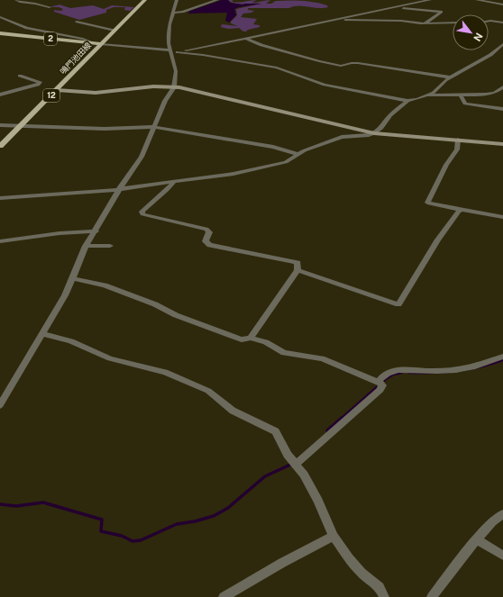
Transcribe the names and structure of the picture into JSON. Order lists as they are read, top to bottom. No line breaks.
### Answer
{"streets":{"main road":["2","鳴門池田線","12"]},"crossings":[["2","鳴門池田線"]],"north":"bottom right"}
